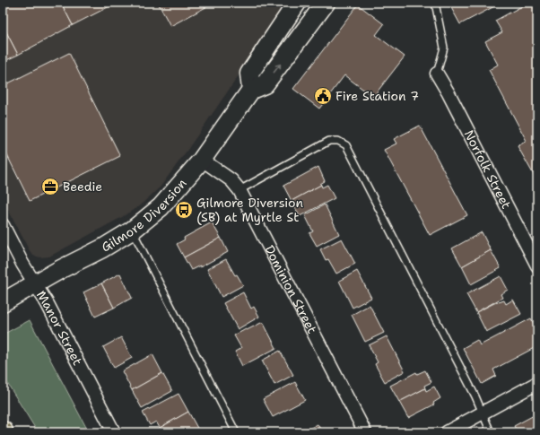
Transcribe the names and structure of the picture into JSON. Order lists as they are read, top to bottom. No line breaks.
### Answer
{"streets":{"main road":["Gilmore Diversion"],"street":["Norfolk Street","Dominion Street","Manor Street"]},"crossings":[["Gilmore Diversion","Dominion Street"],["Gilmore Diversion","Manor Street"]],"places":{"public building":["Fire Station 7"],"office":["Beedie"],"bus stop":["Gilmore Diversion (SB) at Myrtle St"]}}
